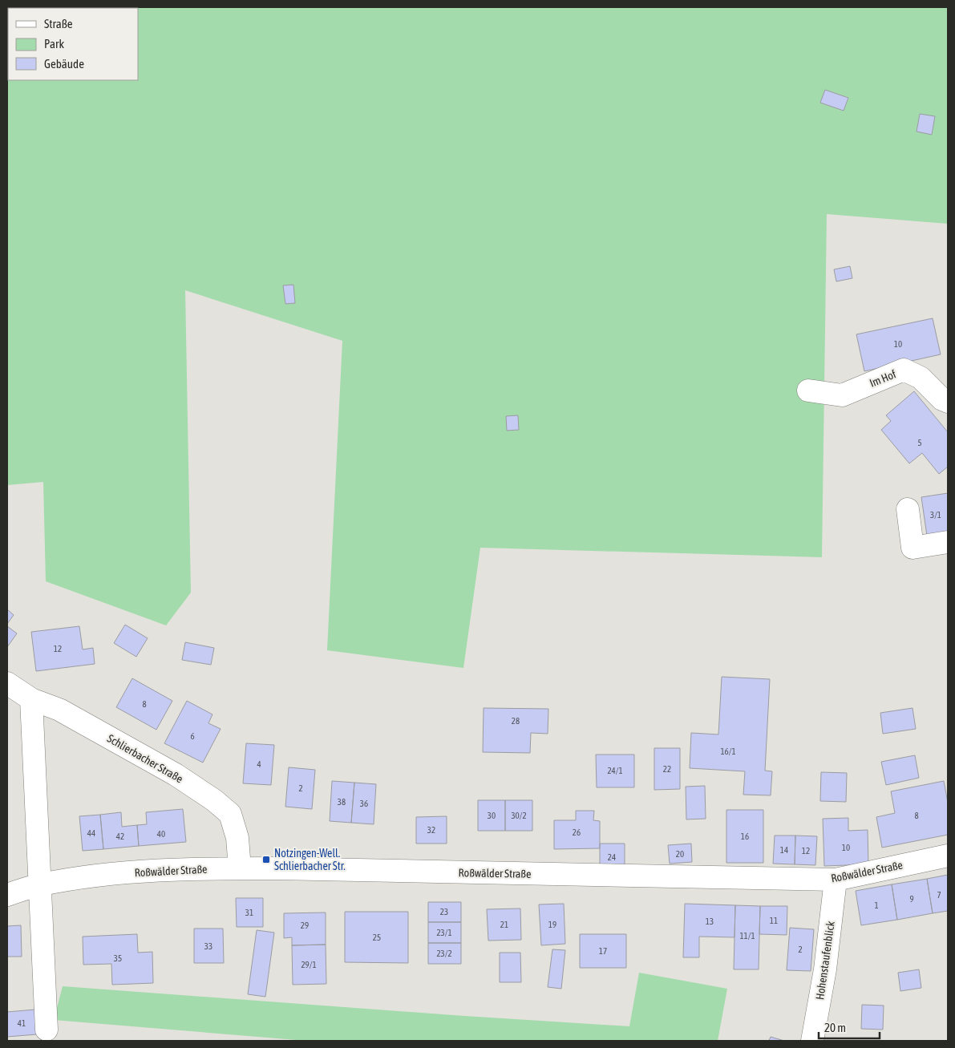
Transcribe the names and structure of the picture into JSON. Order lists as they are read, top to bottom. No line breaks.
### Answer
{"streets":{"street":["Im Hof","Schlierbacher Straße","Roßwälder Straße","Hohenstaufenblick"]},"crossings":[["Schlierbacher Straße","Roßwälder Straße"],["Roßwälder Straße","Hohenstaufenblick"]],"places":{"transit":["Notzingen-Well. Schlierbacher Str."]},"house_numbers":["10","5","3/1","12","8","28","6","16/1","4","22","24/1","2","38","36","30","30/2","8","32","26","44","40","42","16","10","14","12","20","24","7","9","1","23","31","11","13","21","19","29","23/1","11/1","25","33","2","17","23/2","35","29/1","41"],"legend":["Straße","Park","Gebäude"],"scale_bar":"20 m"}
